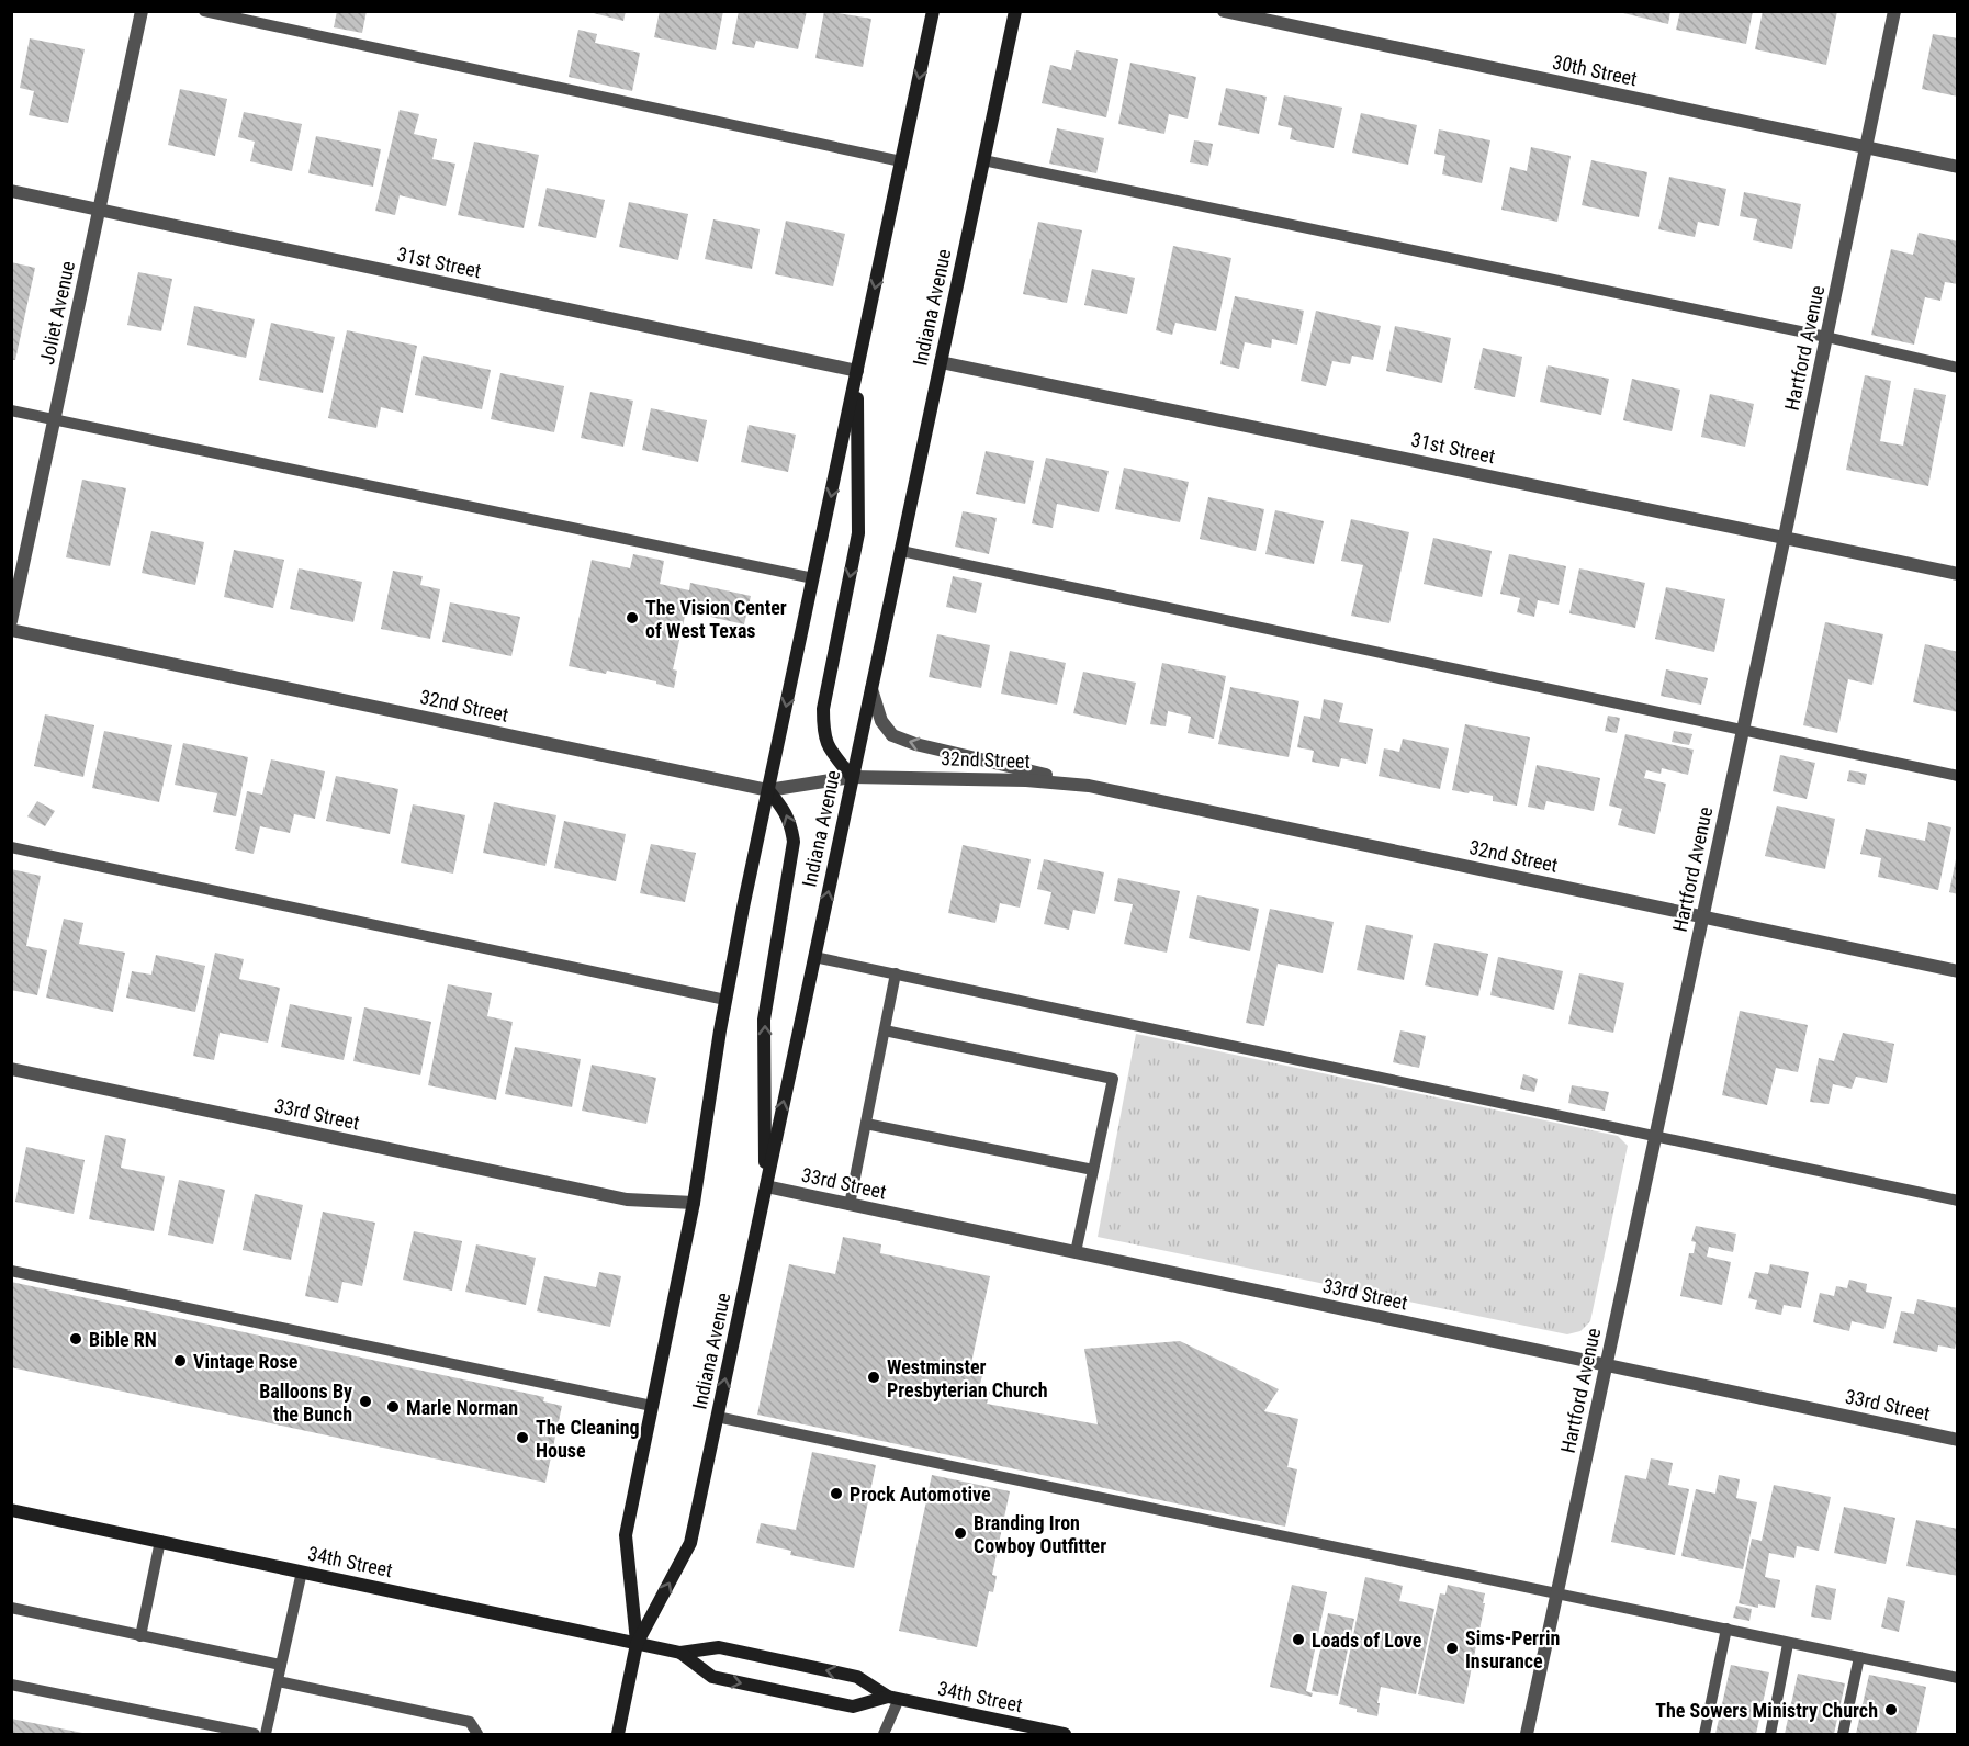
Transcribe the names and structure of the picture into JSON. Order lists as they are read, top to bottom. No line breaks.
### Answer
{"streets":{"main road":["Indiana Avenue","34th Street"],"street":["30th Street","31st Street","Joliet Avenue","Hartford Avenue","32nd Street","33rd Street"]},"crossings":[["30th Street","Hartford Avenue"],["31st Street","Indiana Avenue"],["31st Street","Joliet Avenue"],["31st Street","Hartford Avenue"],["Indiana Avenue","32nd Street"],["Indiana Avenue","33rd Street"],["Indiana Avenue","34th Street"],["Hartford Avenue","32nd Street"],["Hartford Avenue","33rd Street"]],"places":["The Vision Center of West Texas","Bible RN","Vintage Rose","Westminster Presbyterian Church","Balloons By the Bunch","Marle Norman","The Cleaning House","Prock Automotive","Branding Iron Cowboy Outfitter","Loads of Love","Sims-Perrin Insurance","The Sowers Ministry Church"]}
